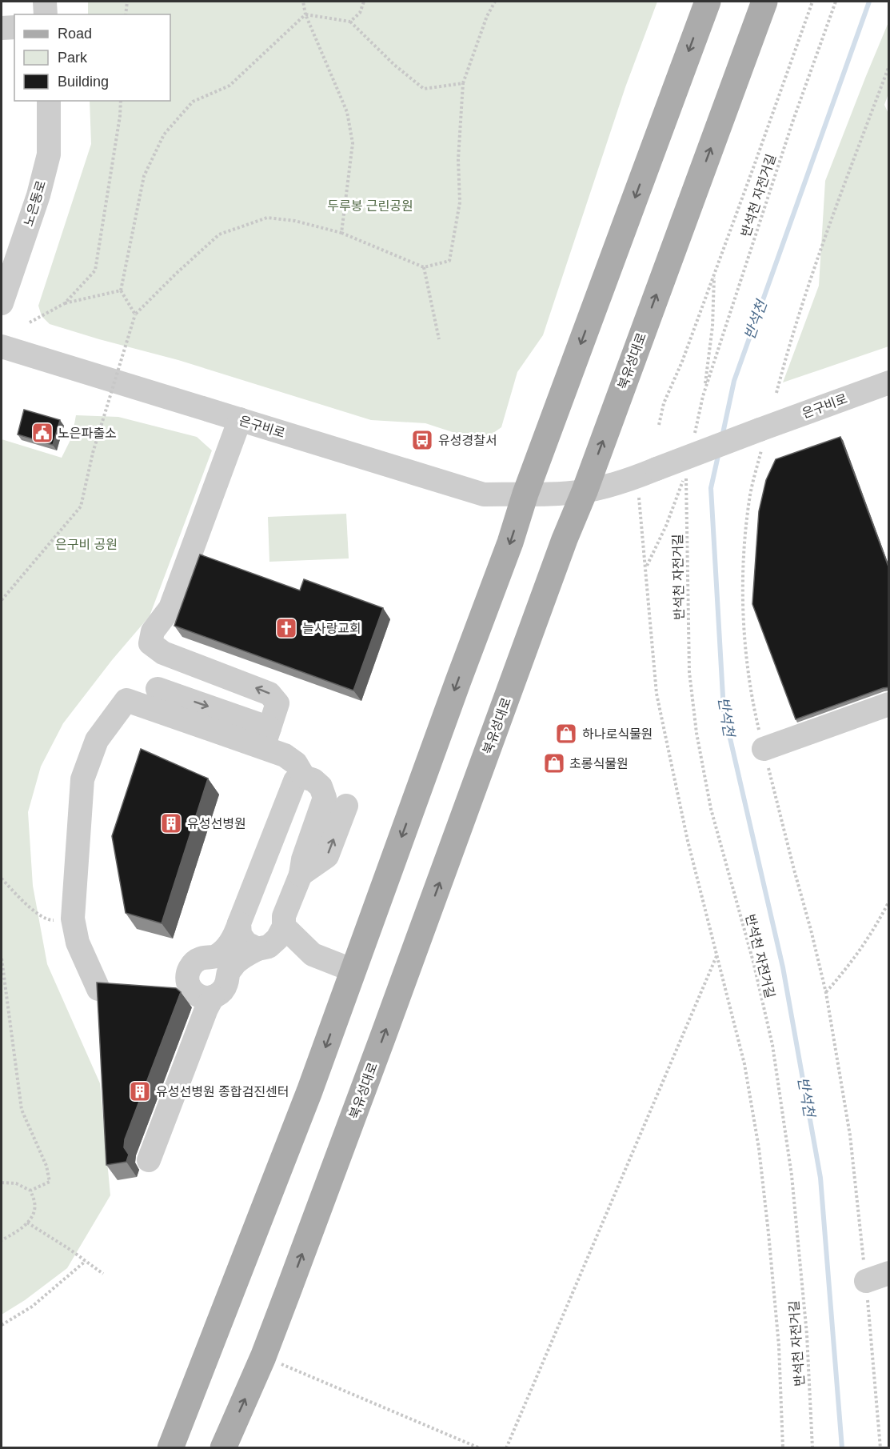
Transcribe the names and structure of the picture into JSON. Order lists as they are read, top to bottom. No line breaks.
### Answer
{"streets":{"main road":["북유성대로"],"street":["노은동로","은구비로"],"path":["반석천 자전거길"]},"crossings":[["북유성대로","은구비로"]],"water":["반석천"],"parks":["두루봉 근린공원","은구비 공원"],"places":{"public building":["노은파출소"],"bus stop":["유성경찰서"],"church":["늘사랑교회"],"shop":["하나로식물원","초롱식물원"],"building":["유성선병원","유성선병원 종합검진센터"]},"legend":["Road","Park","Building"]}
